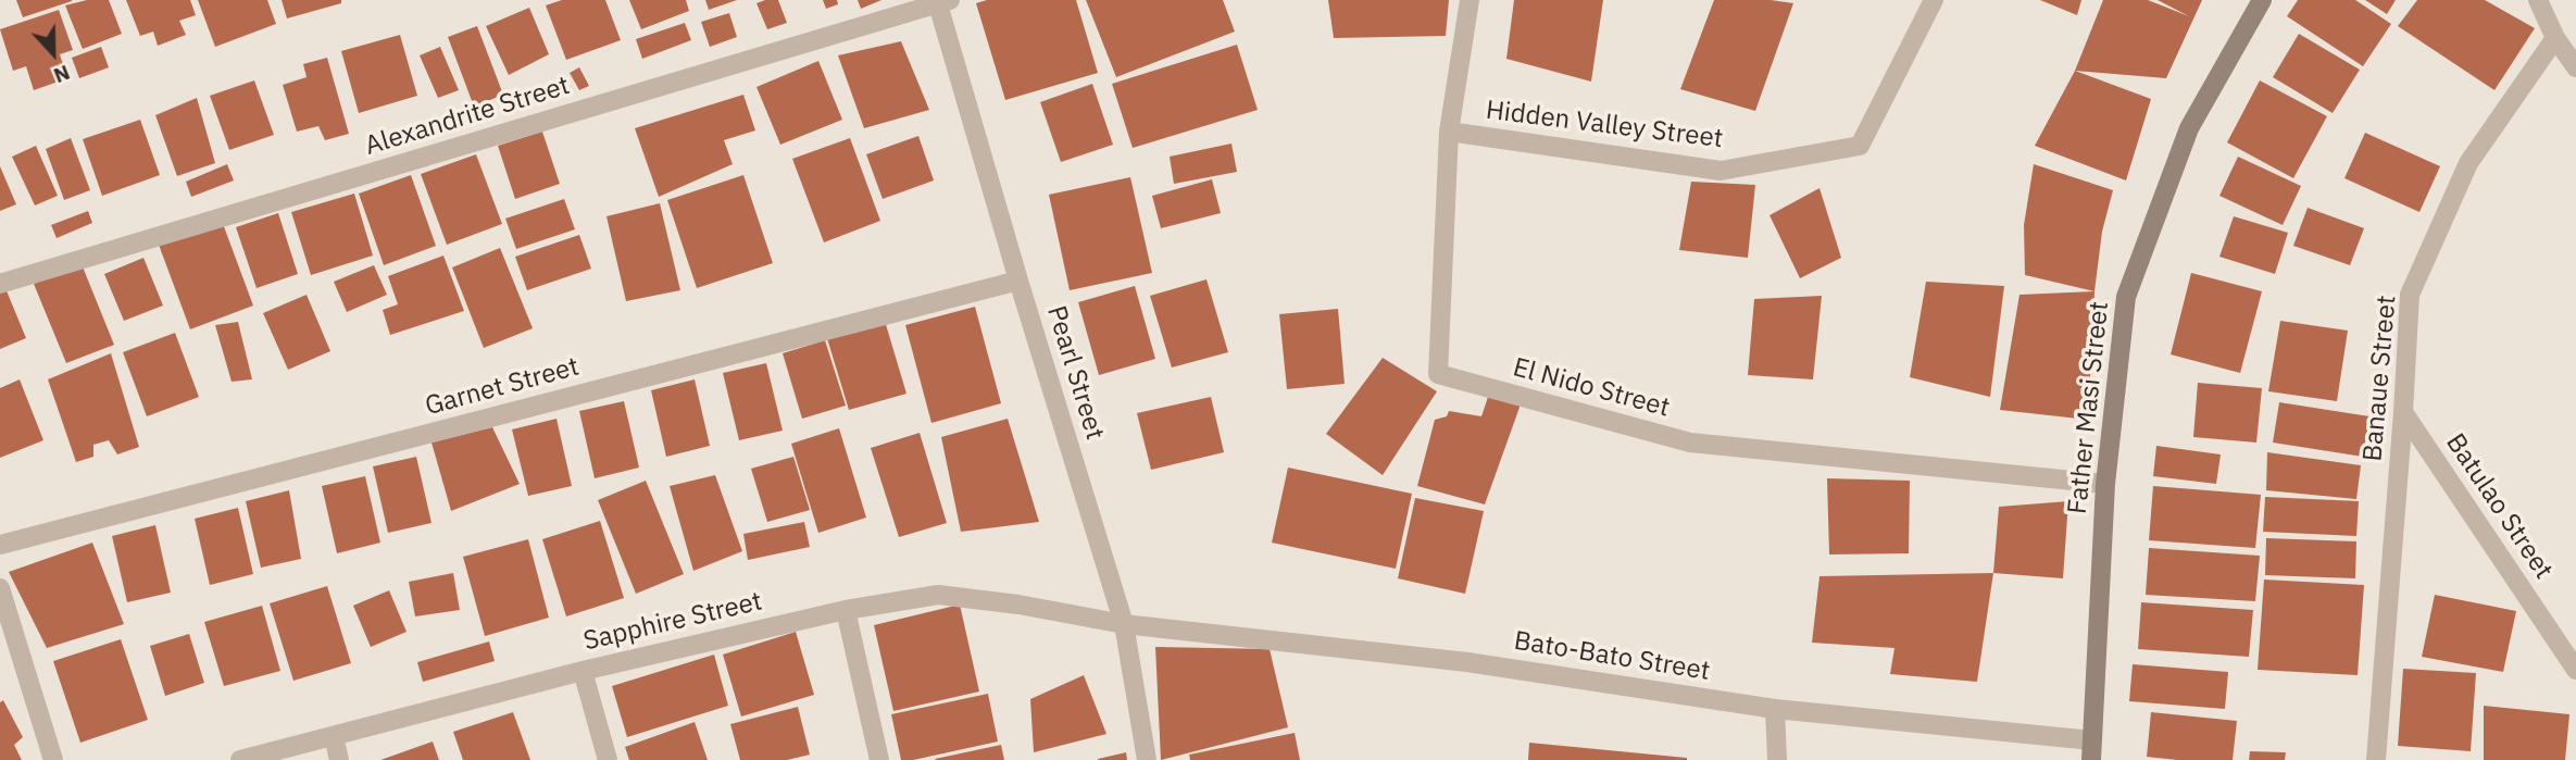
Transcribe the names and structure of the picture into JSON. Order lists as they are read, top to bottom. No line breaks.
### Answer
{"streets":{"street":["Alexandrite Street","Hidden Valley Street","Pearl Street","Banaue Street","Garnet Street","El Nido Street","Father Masi Street","Batulao Street","Sapphire Street","Bato-Bato Street"]},"crossings":[["Alexandrite Street","Pearl Street"],["Hidden Valley Street","El Nido Street"],["Pearl Street","Garnet Street"],["Pearl Street","Sapphire Street"],["Pearl Street","Bato-Bato Street"],["Banaue Street","Batulao Street"],["El Nido Street","Father Masi Street"],["Father Masi Street","Bato-Bato Street"],["Sapphire Street","Bato-Bato Street"]],"north":"bottom"}
